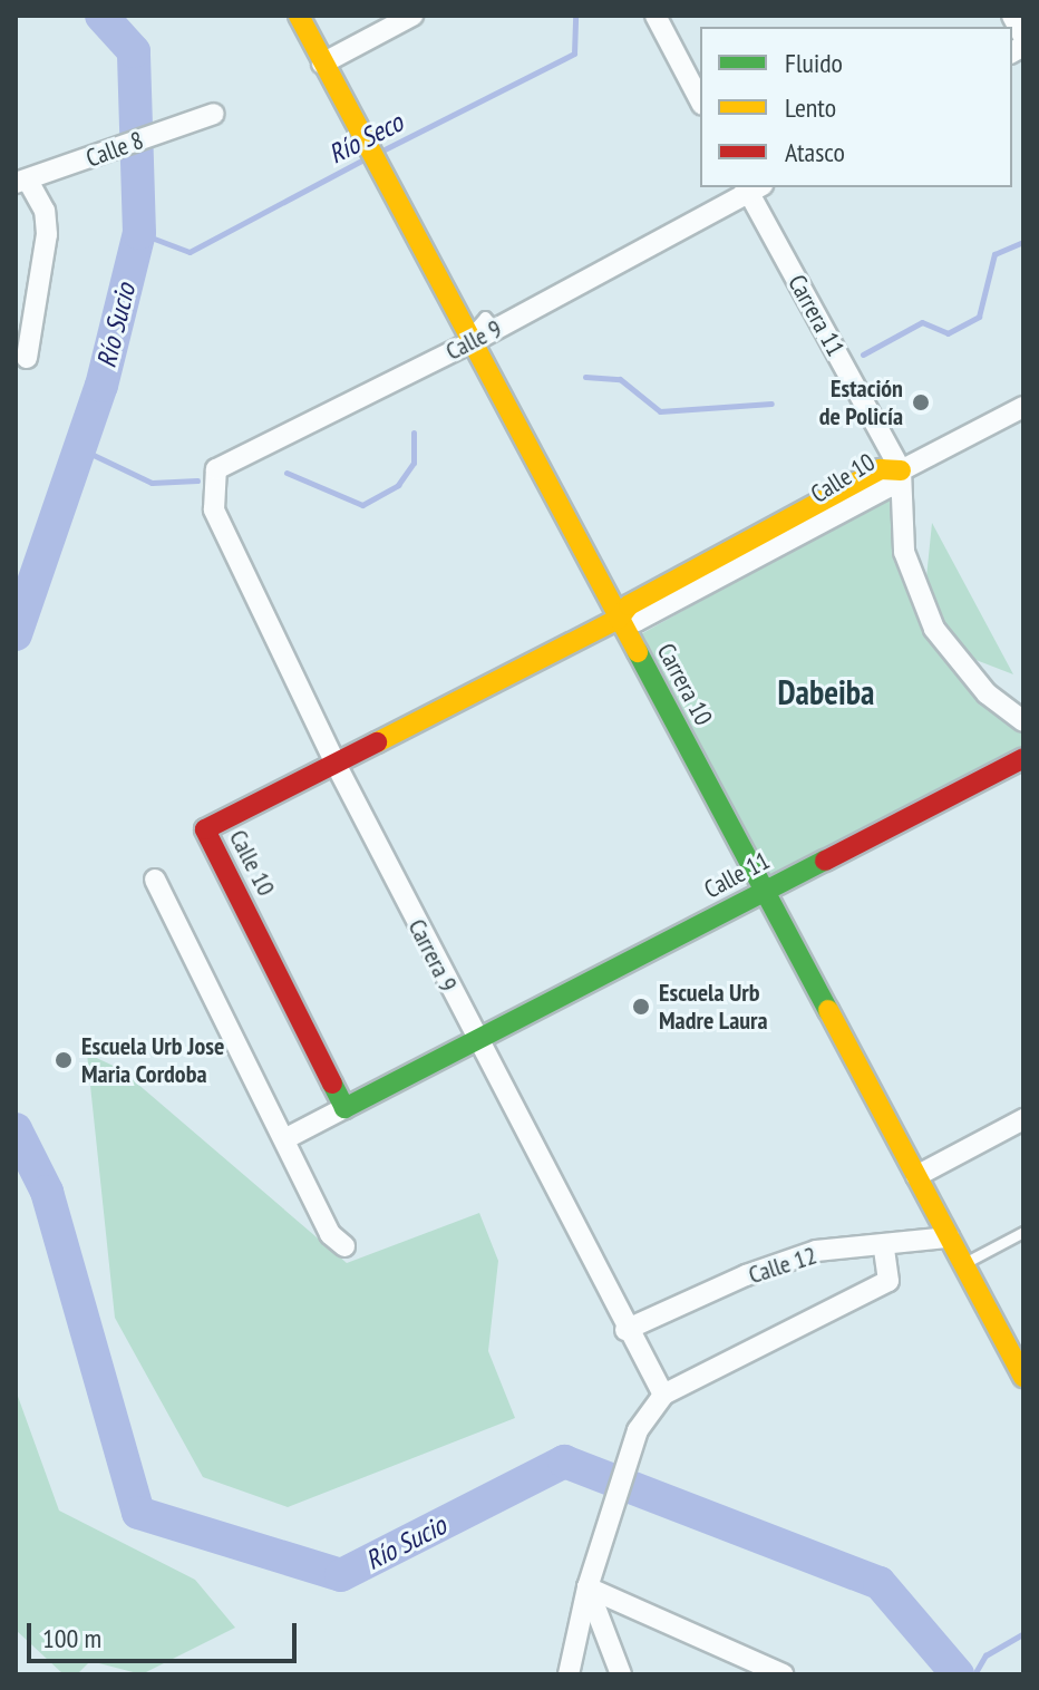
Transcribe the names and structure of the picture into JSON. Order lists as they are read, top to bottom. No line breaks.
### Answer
{"streets":{"street":["Calle 8","Carrera 11","Calle 9","Calle 10","Carrera 10","Calle 11","Carrera 9","Calle 12"]},"crossings":[["Carrera 11","Calle 9"],["Carrera 11","Calle 10"],["Calle 9","Carrera 10"],["Calle 9","Carrera 9"],["Calle 10","Carrera 10"],["Calle 10","Carrera 9"],["Carrera 10","Calle 11"],["Carrera 10","Calle 12"],["Calle 11","Carrera 9"],["Carrera 9","Calle 12"]],"districts":["Dabeiba"],"water":["Río Seco","Río Sucio"],"places":["Estación de Policía","Escuela Urb Madre Laura","Escuela Urb Jose Maria Cordoba"],"legend":["Fluido","Lento","Atasco"],"scale_bar":"100 m"}
